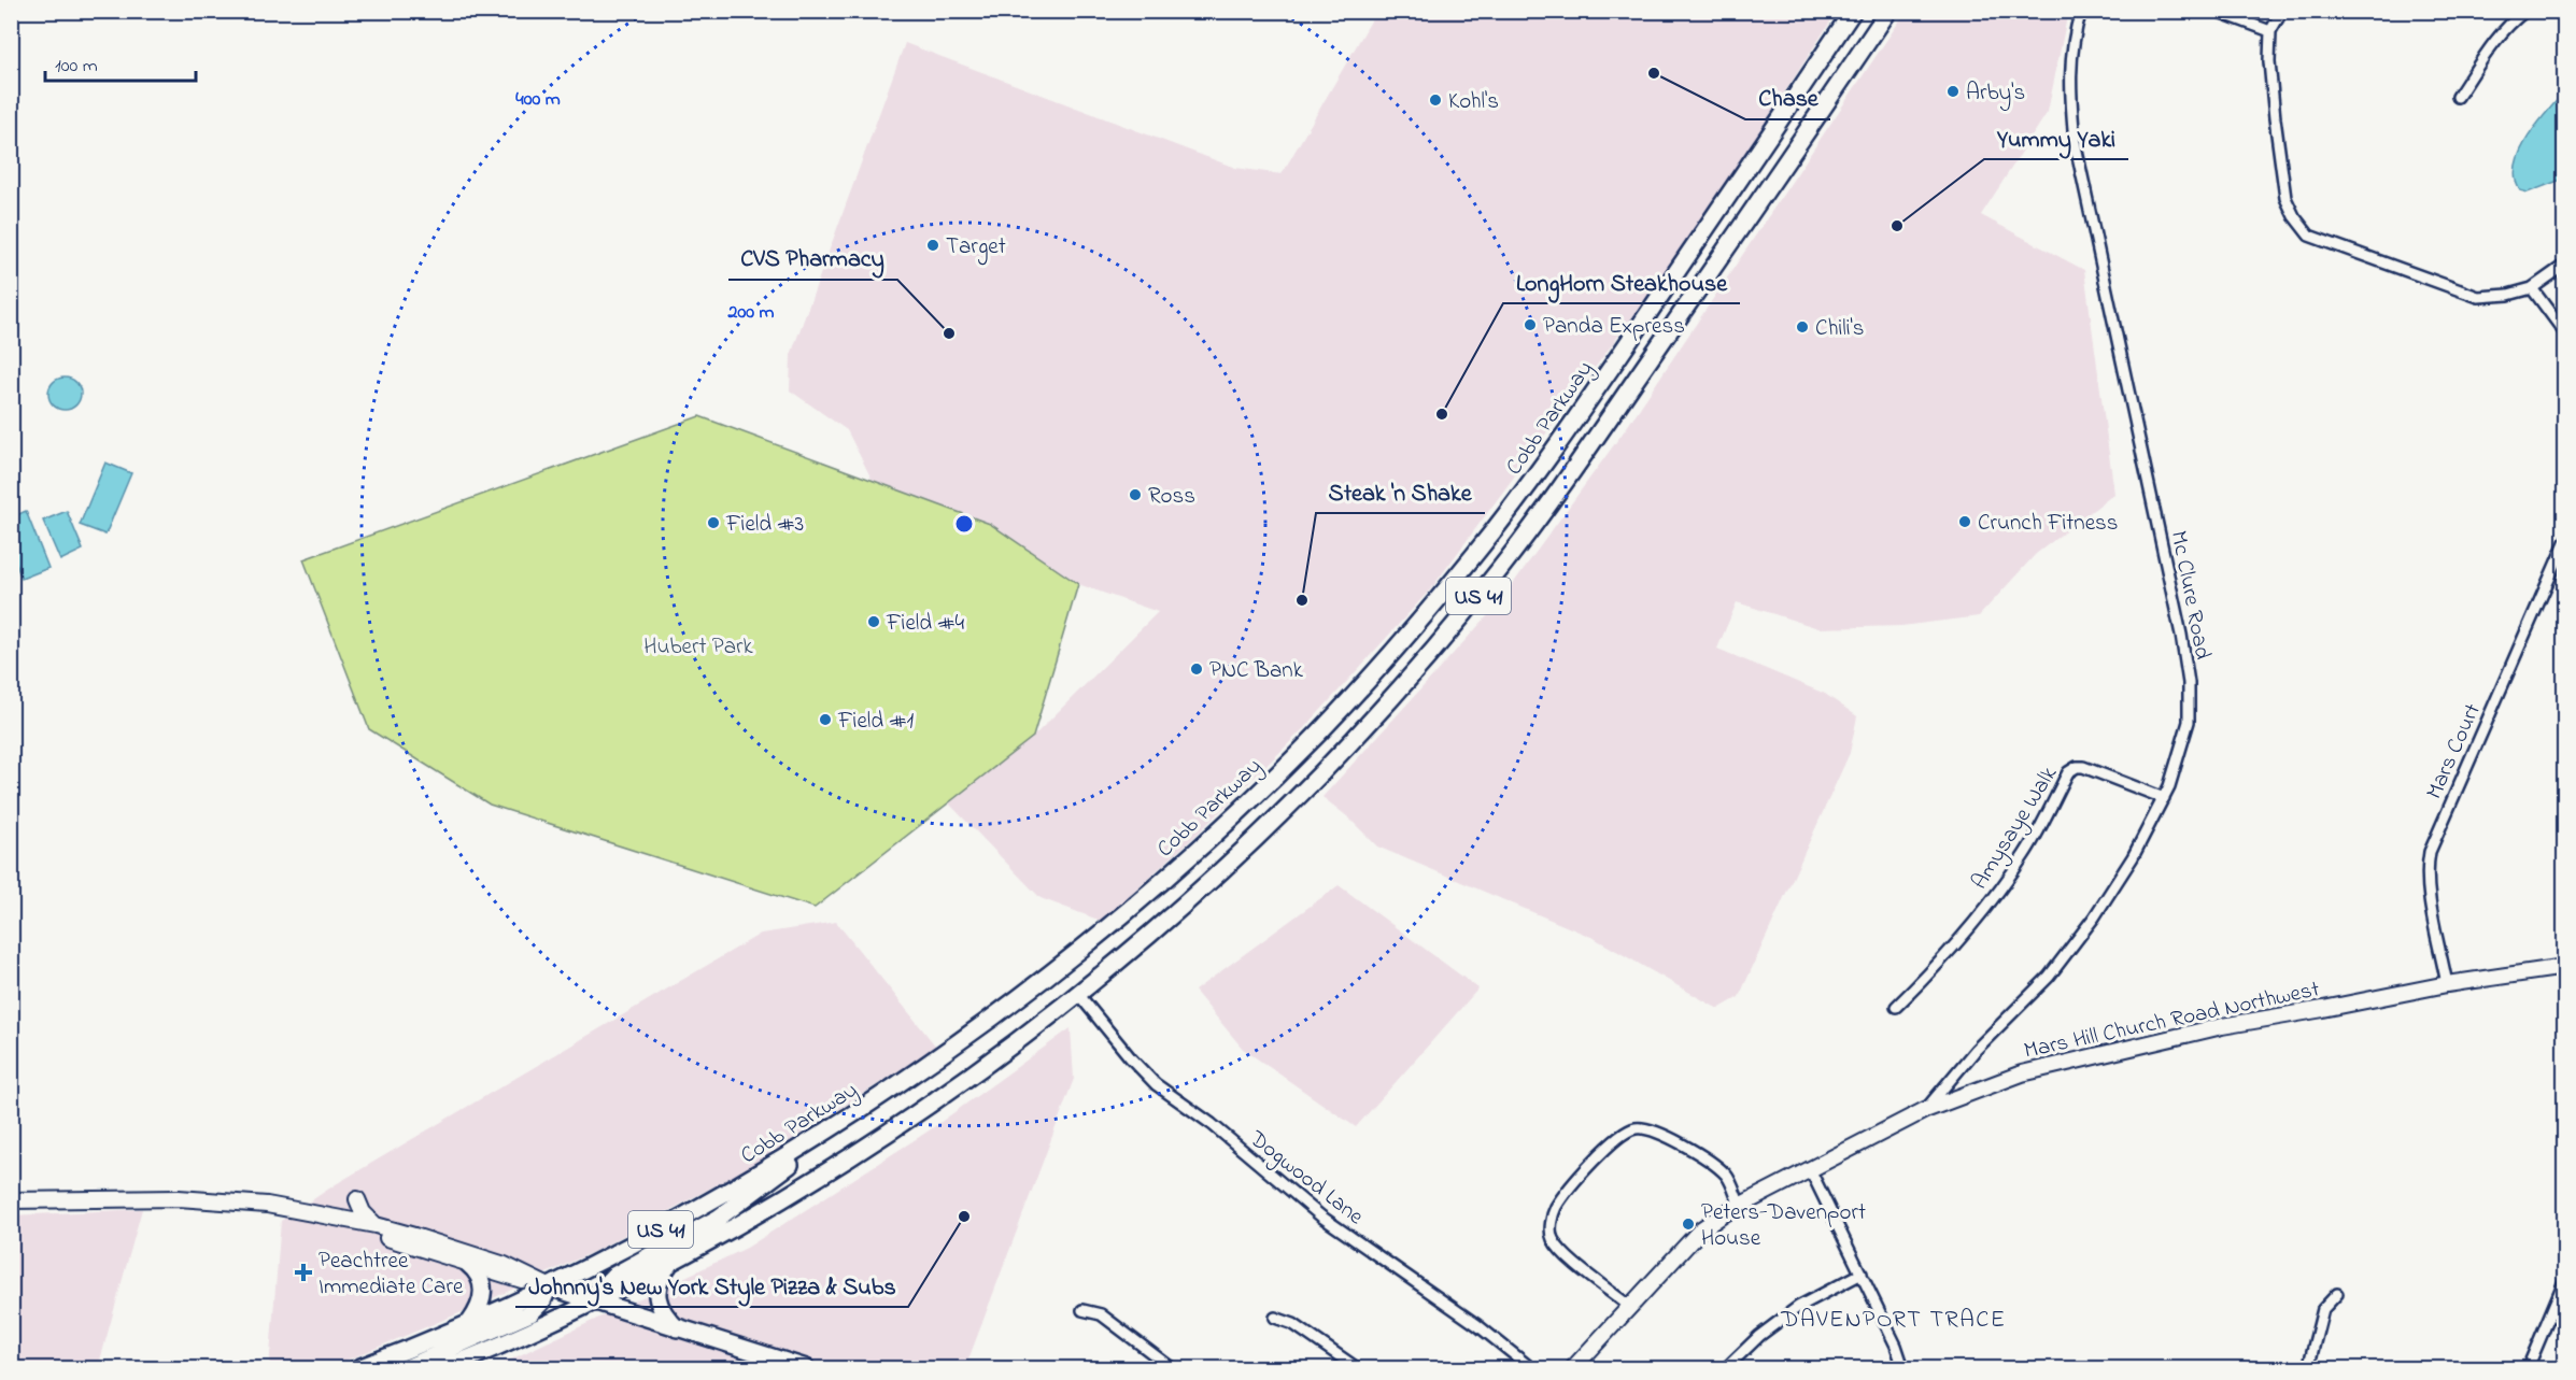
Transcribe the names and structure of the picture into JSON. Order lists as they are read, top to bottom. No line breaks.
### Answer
{"streets":{"main road":["Cobb Parkway","US 41"],"street":["Mc Clure Road","Mars Court","Amysaye Walk","Mars Hill Church Road Northwest","Dogwood Lane"]},"crossings":[["Mc Clure Road","Amysaye Walk"],["Mc Clure Road","Mars Hill Church Road Northwest"],["US 41","Dogwood Lane"],["Mars Court","Mars Hill Church Road Northwest"]],"districts":["DAVENPORT TRACE"],"parks":["Hubert Park"],"places":{"other":["Chase","Arby's","Kohl's","Yummy Yaki","Target","Panda Express","Chili's","CVS Pharmacy","LongHorn Steakhouse","Ross","Crunch Fitness","Field #3","Steak 'n Shake","Field #4","PNC Bank","Field #1","Johnny's New York Style Pizza & Subs","Peters-Davenport House"],"health":["Peachtree Immediate Care"]},"scale_bar":"100 m","rings":["400 m","200 m"]}
